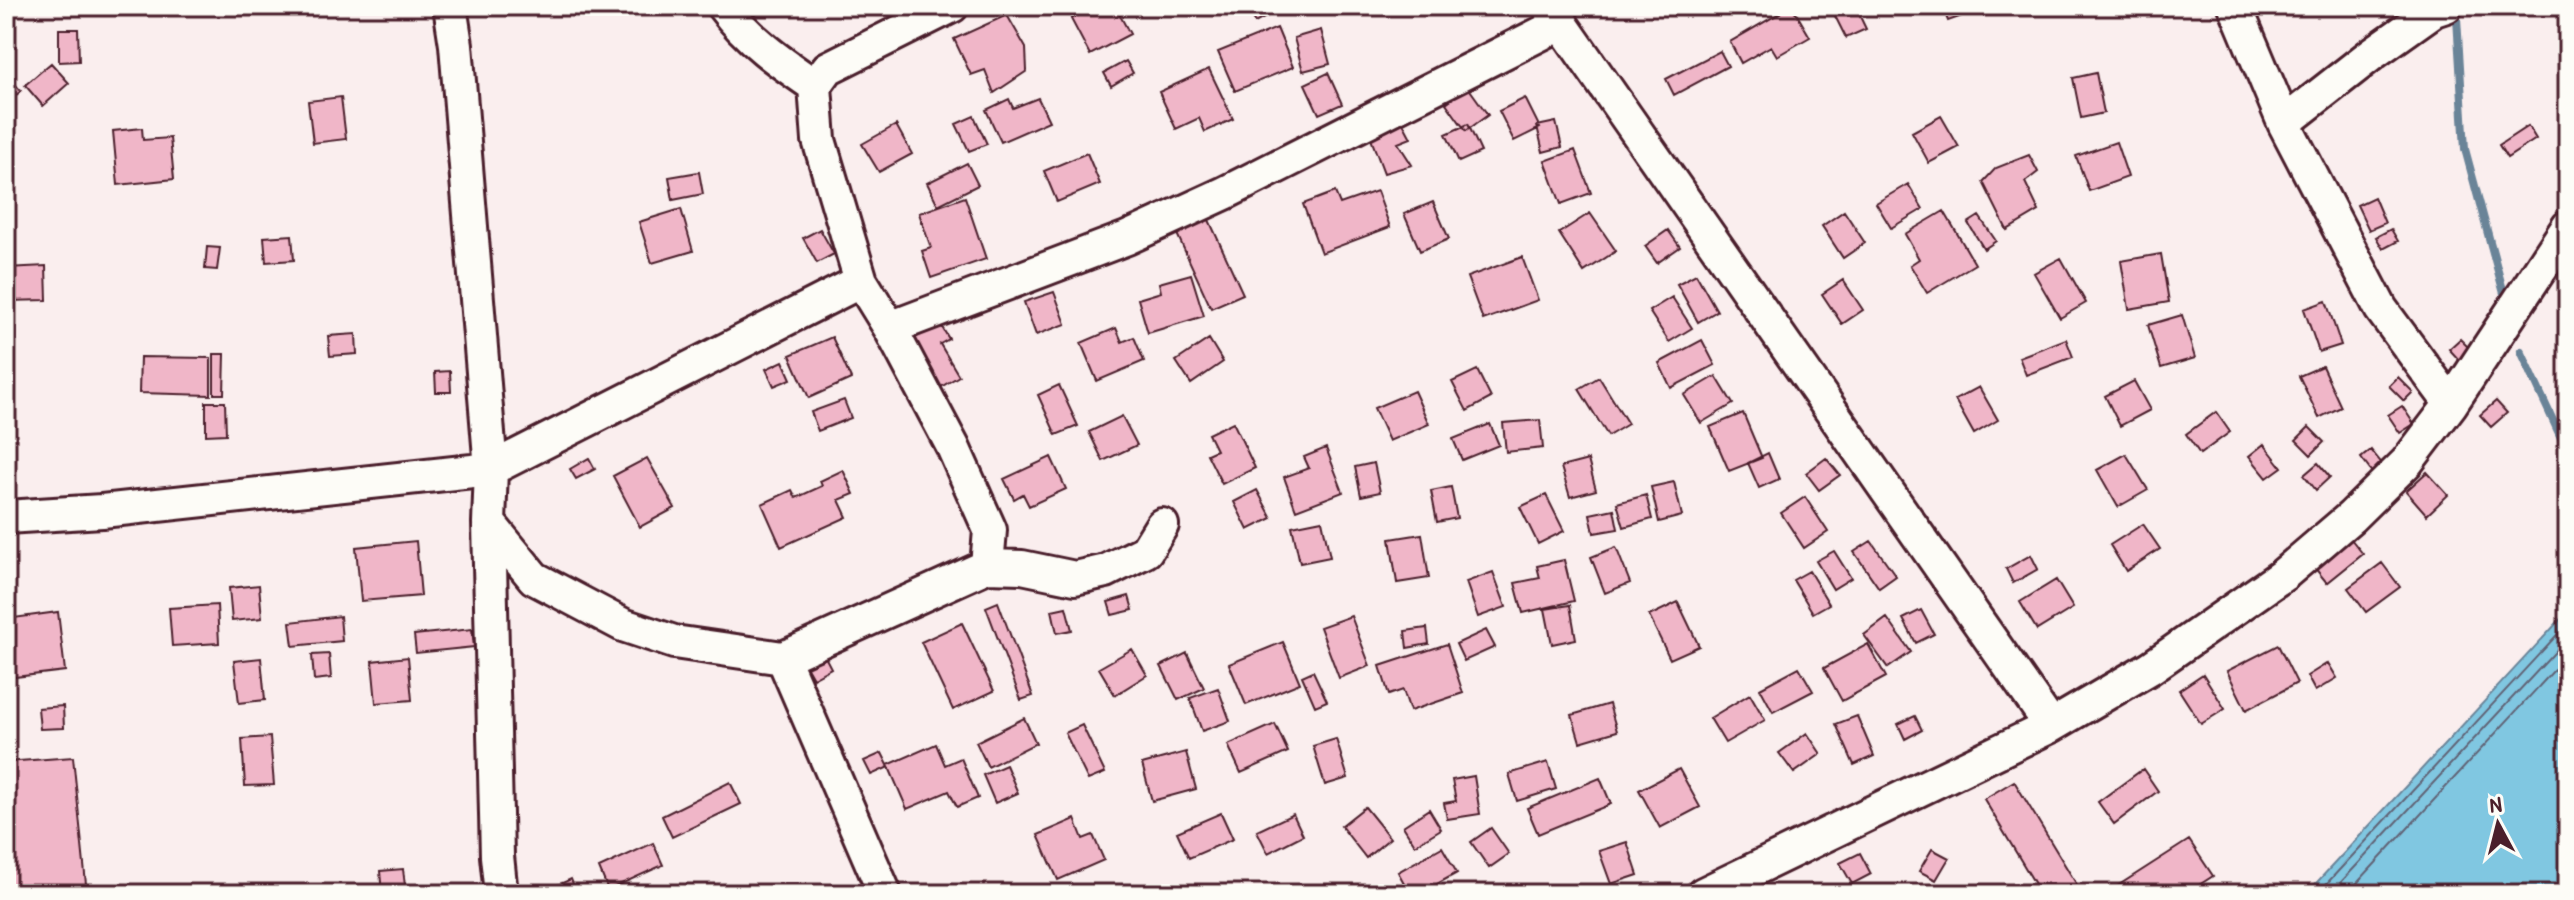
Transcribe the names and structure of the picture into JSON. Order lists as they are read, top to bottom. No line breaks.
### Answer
{"north":"top"}
